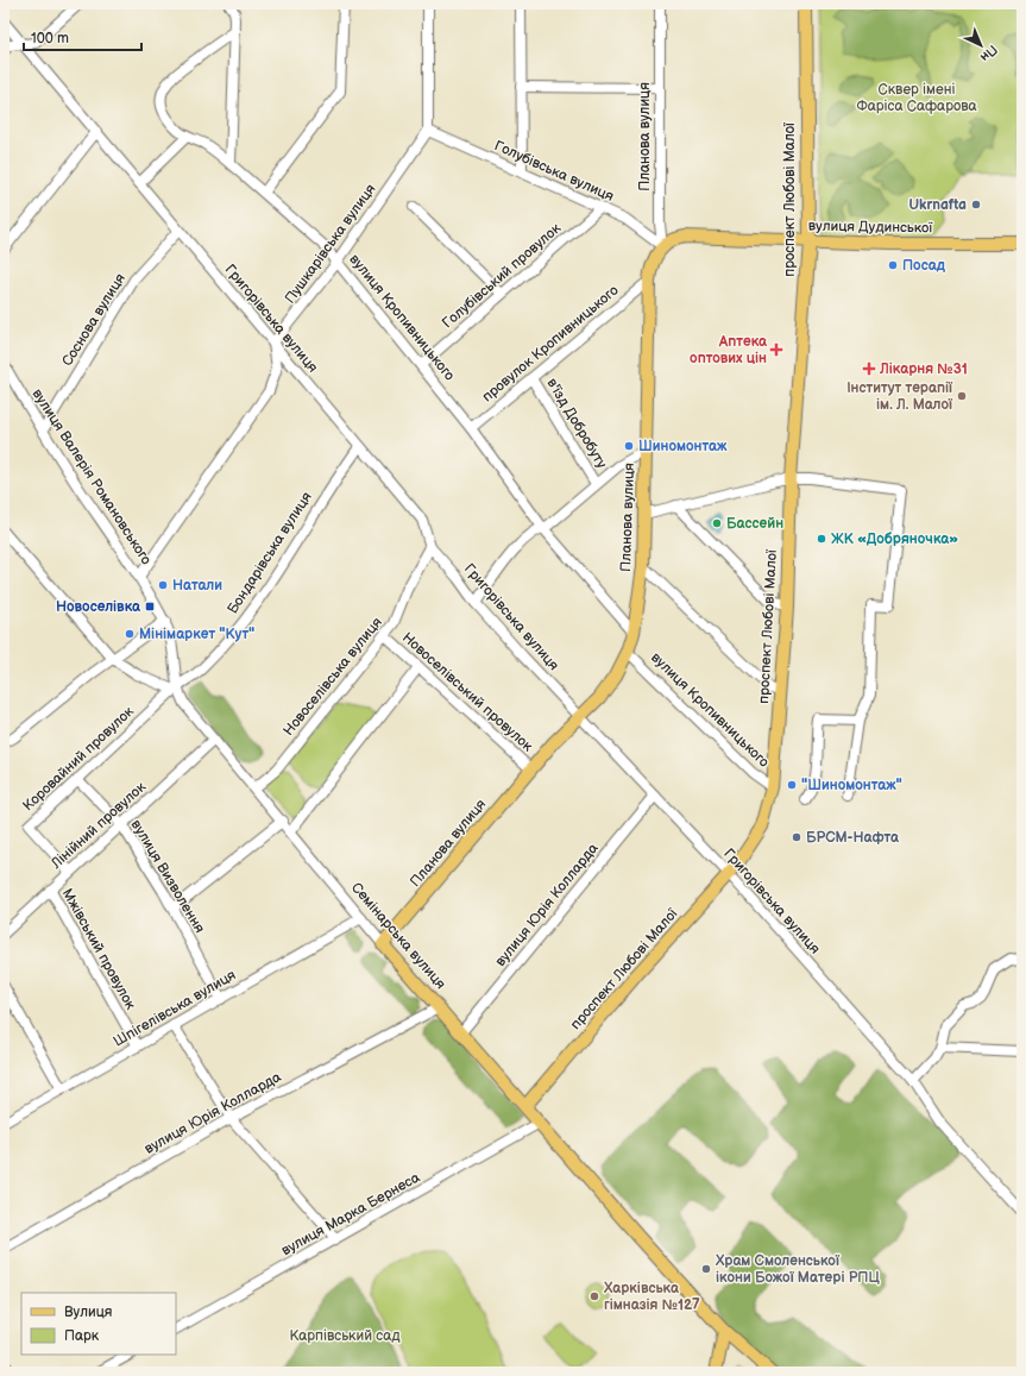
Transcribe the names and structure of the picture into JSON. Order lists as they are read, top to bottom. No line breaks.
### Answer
{"streets":{"main road":["Планова вулиця","проспект Любові Малої","вулиця Дудинської","Семінарська вулиця"],"street":["Голубівська вулиця","Пушкарівська вулиця","Голубівський провулок","вулиця Кропивницького","Григорівська вулиця","Соснова вулиця","провулок Кропивницького","в'їзд Добробуту","вулиця Валерія Романовського","Бондарівська вулиця","Новоселівська вулиця","Новоселівський провулок","Коровайний провулок","Лінійний провулок","вулиця Визволення","вулиця Юрія Колларда","Мжівський провулок","Шпігелівська вулиця","вулиця Марка Бернеса"]},"crossings":[["Планова вулиця","Голубівська вулиця"],["Планова вулиця","вулиця Дудинської"],["Планова вулиця","вулиця Кропивницького"],["Планова вулиця","Григорівська вулиця"],["Планова вулиця","провулок Кропивницького"],["Планова вулиця","Новоселівський провулок"],["Планова вулиця","Семінарська вулиця"],["Голубівська вулиця","вулиця Дудинської"],["Голубівська вулиця","Пушкарівська вулиця"],["Голубівська вулиця","Голубівський провулок"],["проспект Любові Малої","вулиця Дудинської"],["проспект Любові Малої","вулиця Кропивницького"],["проспект Любові Малої","Григорівська вулиця"],["проспект Любові Малої","Семінарська вулиця"],["Пушкарівська вулиця","вулиця Кропивницького"],["Пушкарівська вулиця","Григорівська вулиця"],["Голубівський провулок","вулиця Кропивницького"],["вулиця Кропивницького","провулок Кропивницького"],["Григорівська вулиця","Соснова вулиця"],["Григорівська вулиця","Бондарівська вулиця"],["Григорівська вулиця","Новоселівська вулиця"],["Григорівська вулиця","вулиця Юрія Колларда"],["Соснова вулиця","вулиця Валерія Романовського"],["провулок Кропивницького","в'їзд Добробуту"],["вулиця Валерія Романовського","Бондарівська вулиця"],["вулиця Валерія Романовського","Коровайний провулок"],["вулиця Валерія Романовського","Семінарська вулиця"],["Бондарівська вулиця","Коровайний провулок"],["Бондарівська вулиця","Семінарська вулиця"],["Новоселівська вулиця","Новоселівський провулок"],["Новоселівська вулиця","Семінарська вулиця"],["Коровайний провулок","Лінійний провулок"],["Коровайний провулок","вулиця Визволення"],["Коровайний провулок","Семінарська вулиця"],["Лінійний провулок","вулиця Визволення"],["Лінійний провулок","Семінарська вулиця"],["Лінійний провулок","Мжівський провулок"],["вулиця Визволення","Шпігелівська вулиця"],["вулиця Юрія Колларда","Семінарська вулиця"],["Семінарська вулиця","Шпігелівська вулиця"],["Семінарська вулиця","вулиця Марка Бернеса"],["Мжівський провулок","Шпігелівська вулиця"]],"parks":["Сквер імені Фаріса Сафарова","Карпівський сад"],"places":{"other":["Ukrnafta","Посад","Інститут терапії ім. Л. Малої","Шиномонтаж","Бассейн","ЖК «Добряночка»","Натали","Мінімаркет \"Кут\"","\"Шиномонтаж\"","БРСМ-Нафта","Храм Смоленської ікони Божої Матері РПЦ","Харківська гімназія №127"],"health":["Аптека оптових цін","Лікарня №31"],"transit":["Новоселівка"]},"legend":["Вулиця","Парк"],"scale_bar":"100 m","north":"bottom right"}
